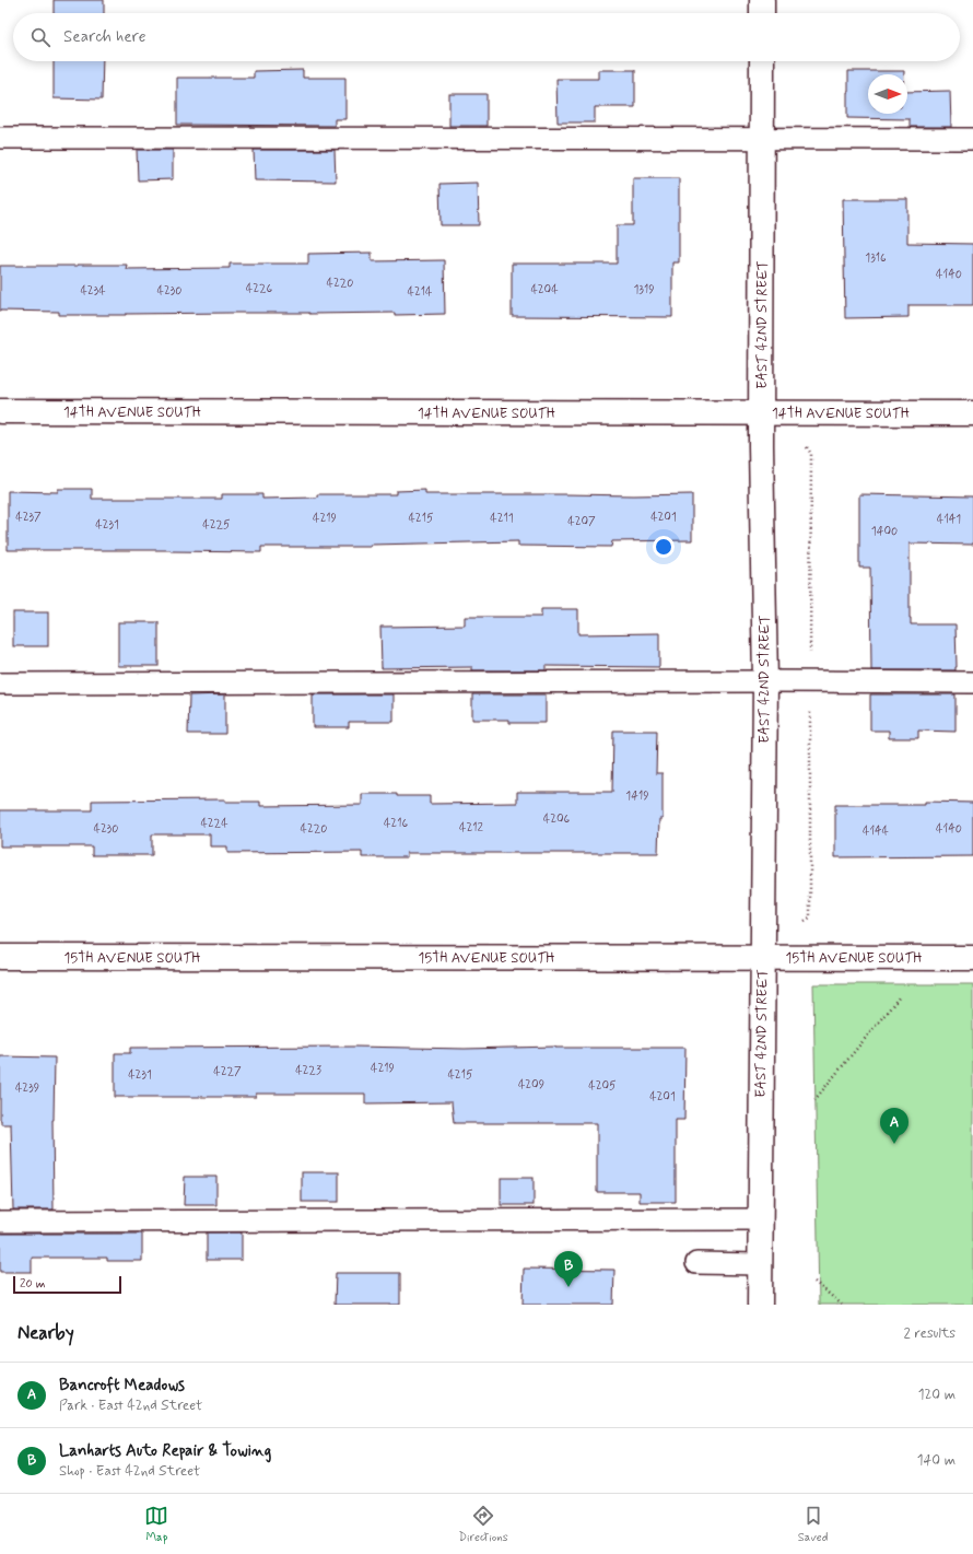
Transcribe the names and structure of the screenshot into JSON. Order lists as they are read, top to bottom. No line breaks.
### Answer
{"streets":{"street":["EAST 42ND STREET","14TH AVENUE SOUTH","15TH AVENUE SOUTH"]},"crossings":[["EAST 42ND STREET","14TH AVENUE SOUTH"],["EAST 42ND STREET","15TH AVENUE SOUTH"]],"house_numbers":["1316","4140","4220","4226","4204","1319","4234","4230","4214","4237","4201","4219","4215","4211","4141","4207","4231","4225","1400","1419","4206","4224","4216","4212","4230","4220","4140","4144","4219","4223","4227","4231","4215","4209","4205","4239","4201"],"scale_bar":"20 m","north":"right","page":{"search":"Search here","pins":["A","B"],"scale":"20 m","heading":["Nearby","2 results"],"list":[{"mark":"A","name":"Bancroft Meadows","note":"Park · East 42nd Street","value":"120 m"},{"mark":"B","name":"Lanharts Auto Repair & Towing","note":"Shop · East 42nd Street","value":"140 m"}],"nav":["Map","Directions","Saved"]}}
